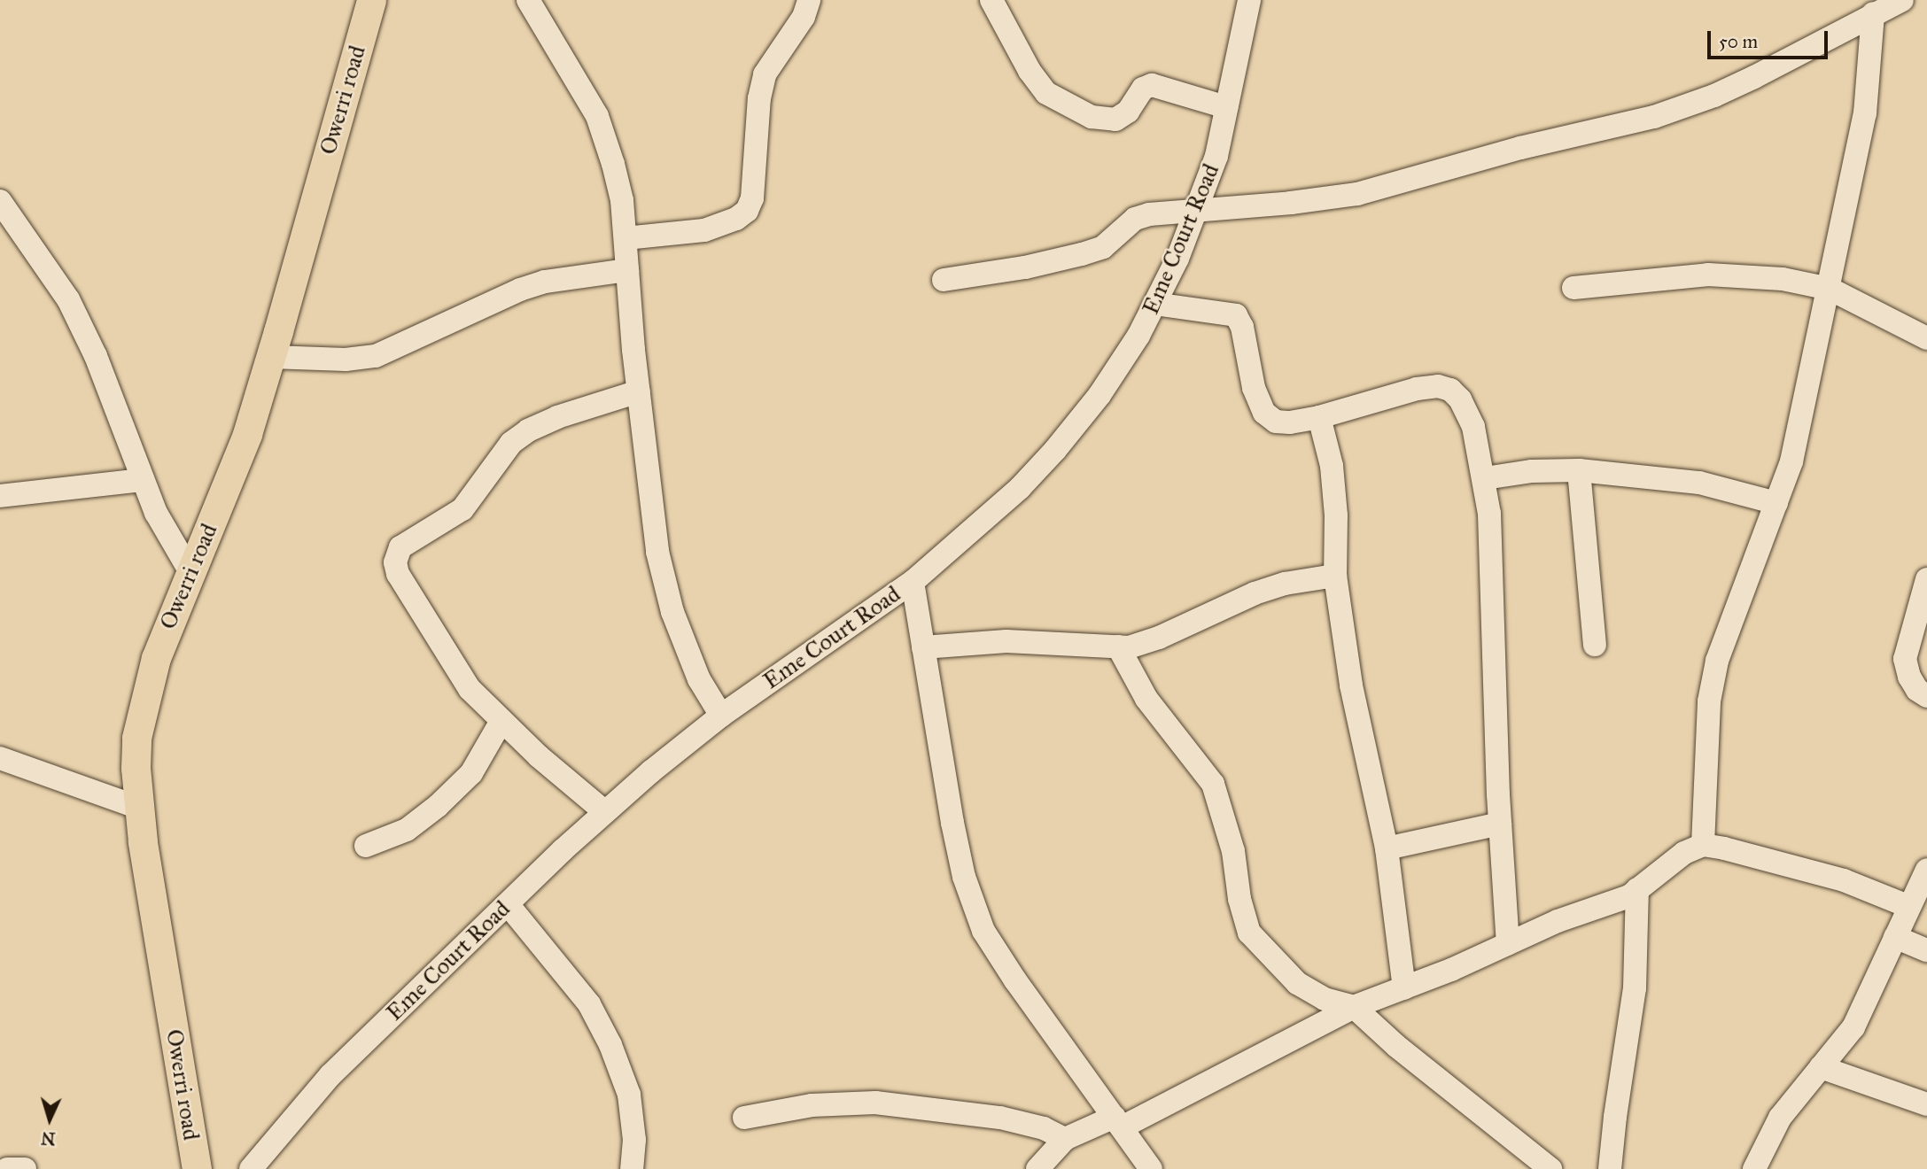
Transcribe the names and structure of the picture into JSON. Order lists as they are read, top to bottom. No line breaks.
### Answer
{"streets":{"main road":["Owerri road"],"street":["Eme Court Road"]},"scale_bar":"50 m","north":"bottom"}
